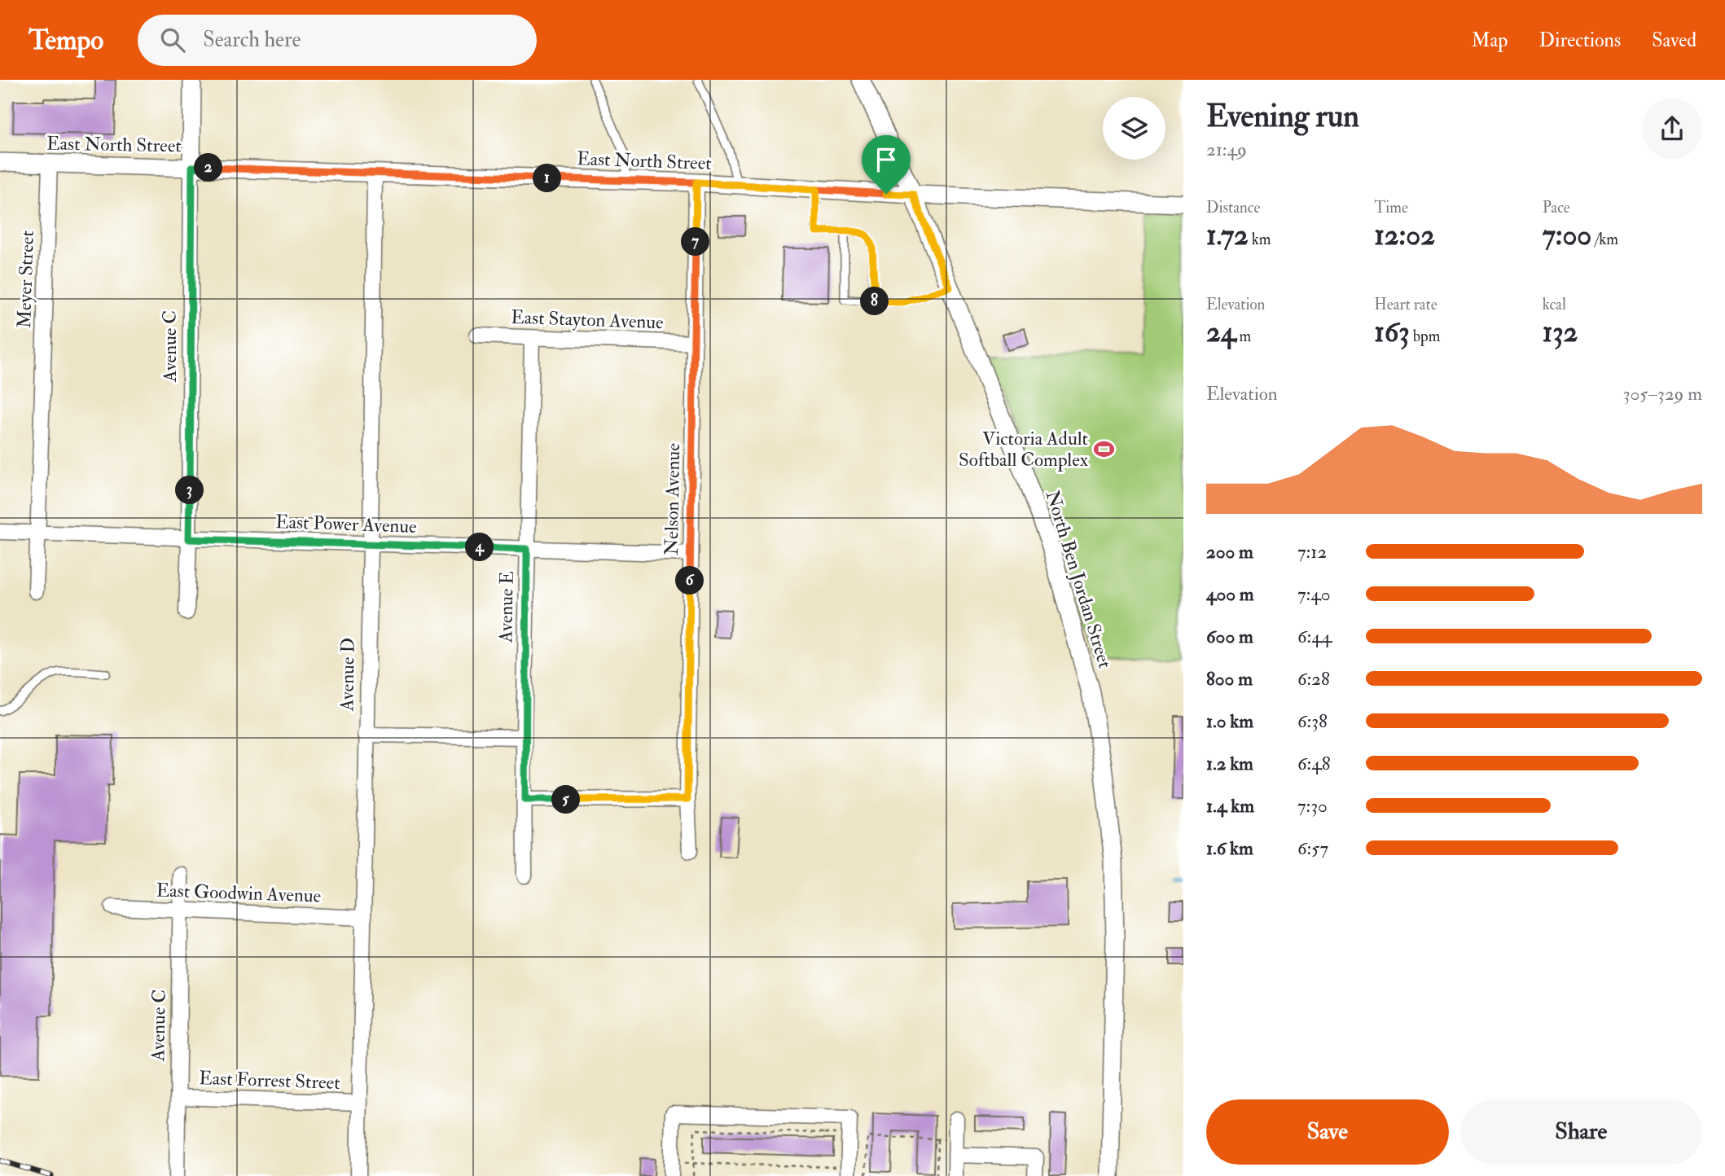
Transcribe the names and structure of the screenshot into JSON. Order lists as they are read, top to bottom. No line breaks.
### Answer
{"streets":{"street":["East North Street","Meyer Street","East Stayton Avenue","Avenue C","Nelson Avenue","East Power Avenue","North Ben Jordan Street","Avenue E","Avenue D","East Goodwin Avenue","East Forrest Street"]},"crossings":[["East North Street","Meyer Street"],["East North Street","Avenue C"],["East North Street","Nelson Avenue"],["East North Street","North Ben Jordan Street"],["East North Street","Avenue D"],["Meyer Street","East Power Avenue"],["East Stayton Avenue","Nelson Avenue"],["East Stayton Avenue","Avenue E"],["Avenue C","East Power Avenue"],["Avenue C","East Goodwin Avenue"],["Avenue C","East Forrest Street"],["Nelson Avenue","East Power Avenue"],["East Power Avenue","Avenue E"],["East Power Avenue","Avenue D"],["Avenue D","East Goodwin Avenue"],["Avenue D","East Forrest Street"]],"places":{"sports":["Victoria Adult Softball Complex"]},"page":{"header":"Tempo","search":"Search here","nav":["Map","Directions","Saved"],"heading":["Evening run","21:49"],"pins":["2","1","7","8","3","4","6","5"],"stats":[["Distance","1.72 km"],["Time","12:02"],["Pace","7:00 /km"],["Elevation","24 m"],["Heart rate","163 bpm"],["kcal","132"]],"chart":["Elevation","305–329 m"],"list":[{"name":"200 m","note":"7:12"},{"name":"400 m","note":"7:40"},{"name":"600 m","note":"6:44"},{"name":"800 m","note":"6:28"},{"name":"1.0 km","note":"6:38"},{"name":"1.2 km","note":"6:48"},{"name":"1.4 km","note":"7:30"},{"name":"1.6 km","note":"6:57"}],"buttons":["Save","Share"]}}
